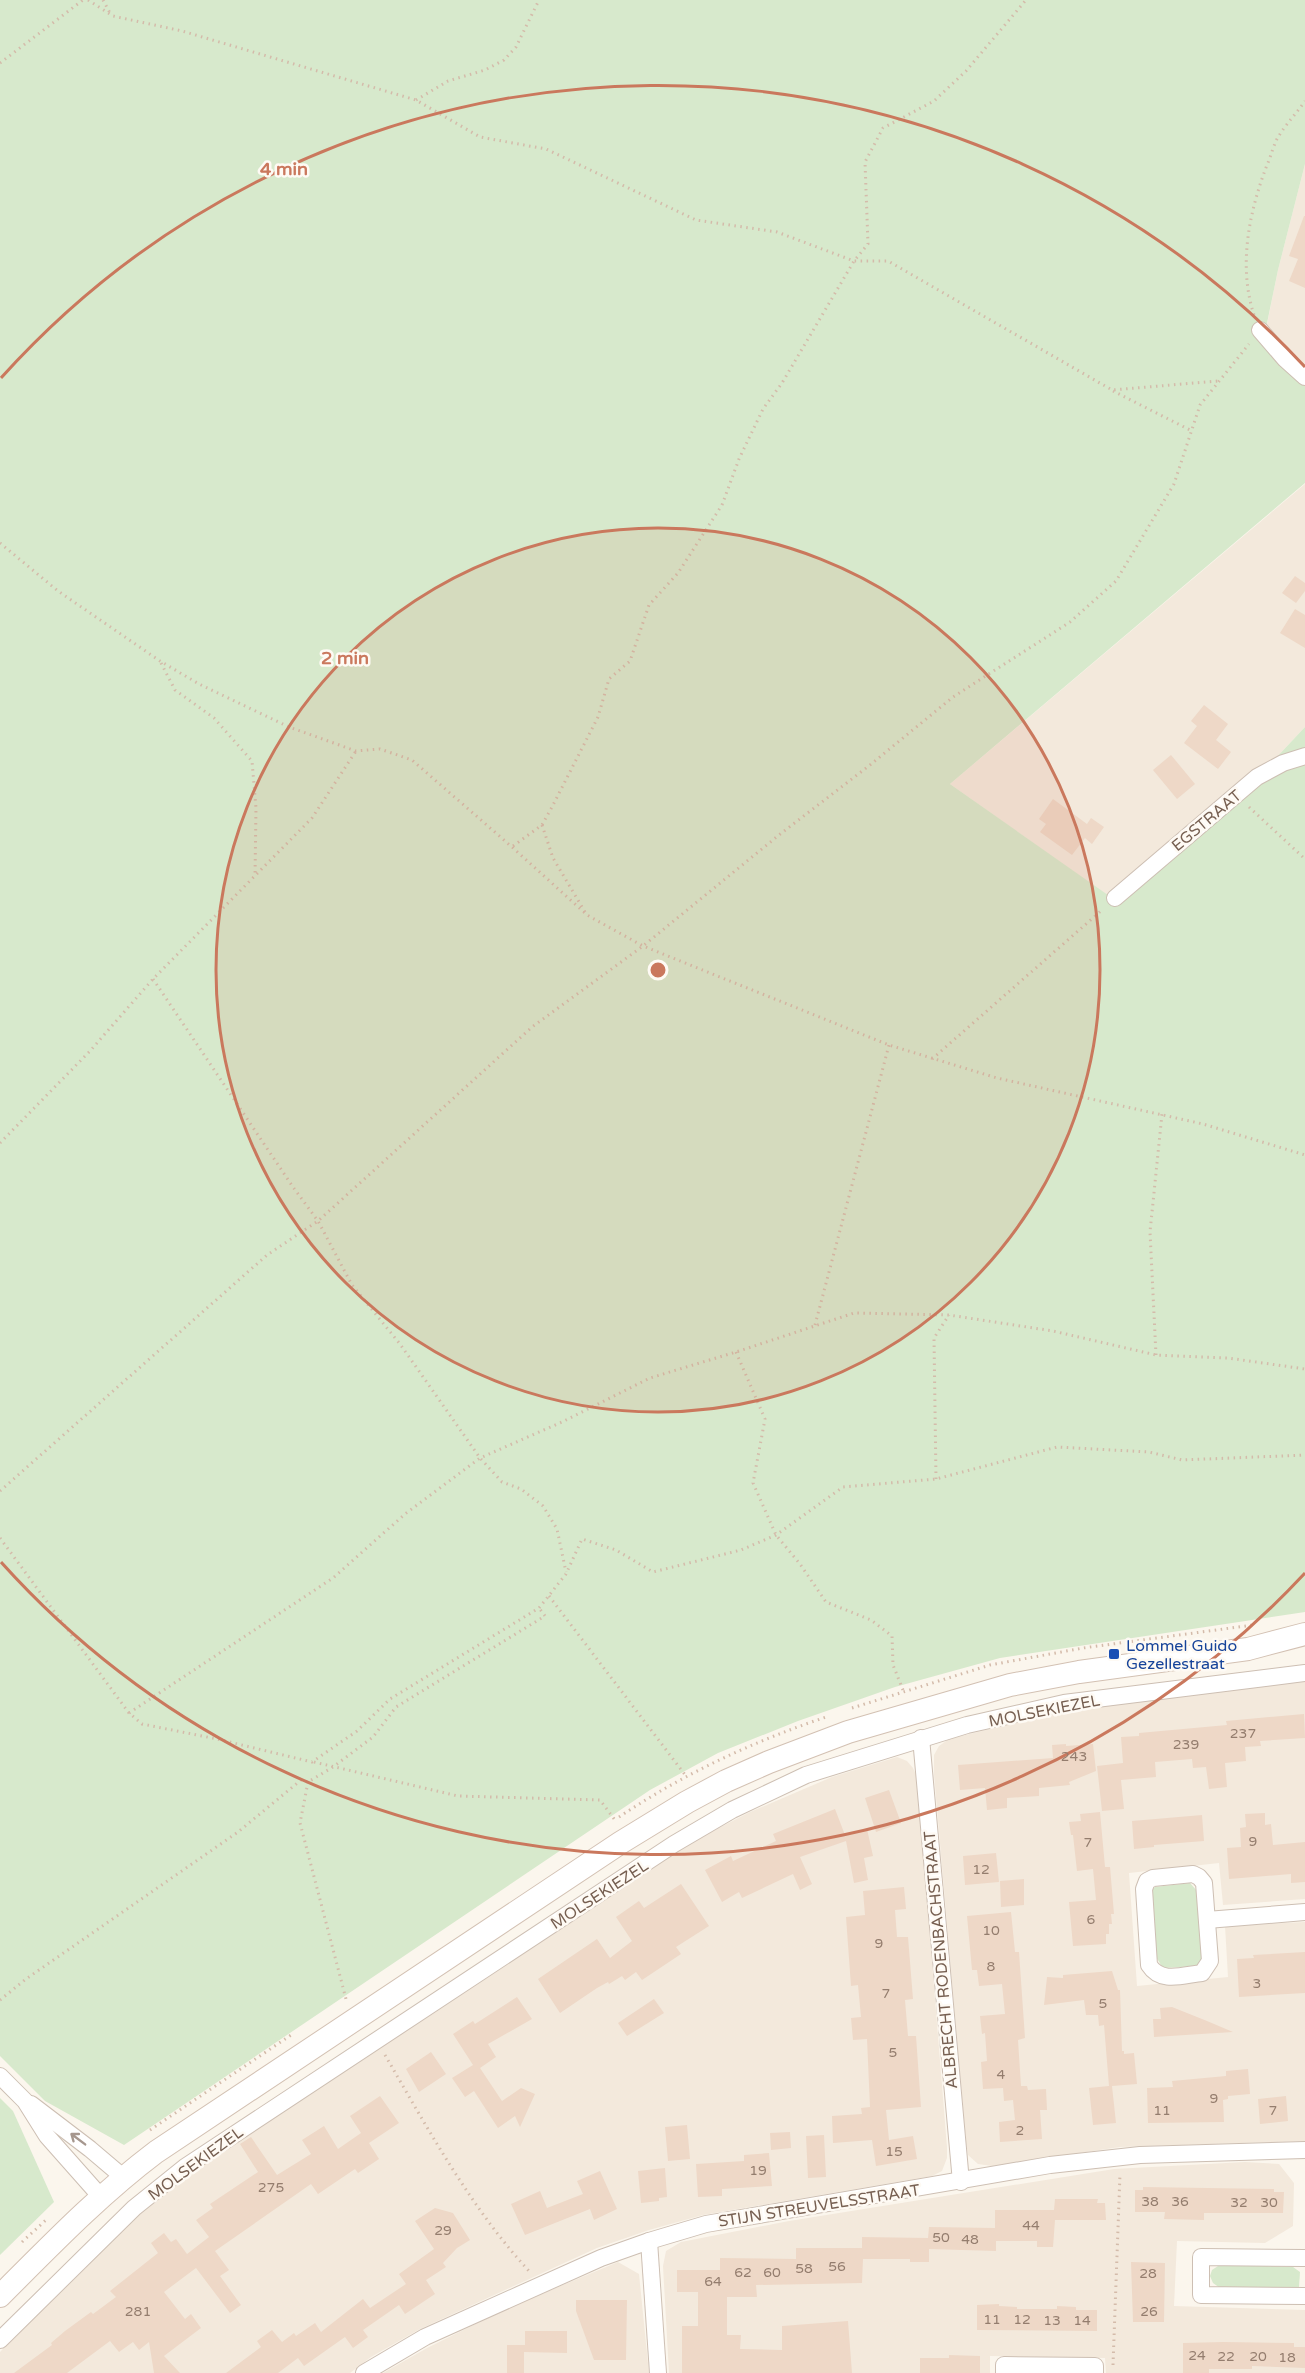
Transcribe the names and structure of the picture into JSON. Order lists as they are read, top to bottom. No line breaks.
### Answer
{"streets":{"main road":["MOLSEKIEZEL"],"street":["EGSTRAAT","ALBRECHT RODENBACHSTRAAT","STIJN STREUVELSSTRAAT"]},"crossings":[["MOLSEKIEZEL","ALBRECHT RODENBACHSTRAAT"],["ALBRECHT RODENBACHSTRAAT","STIJN STREUVELSSTRAAT"]],"places":{"transit":["Lommel Guido Gezellestraat"]},"house_numbers":["237","239","243","9","7","12","6","10","9","8","3","7","5","5","4","9","11","7","2","15","19","275","38","36","32","30","44","29","50","48","56","58","62","60","28","64","281","26","11","12","13","14","24","22","20","18"],"rings":["4 min","2 min"]}
